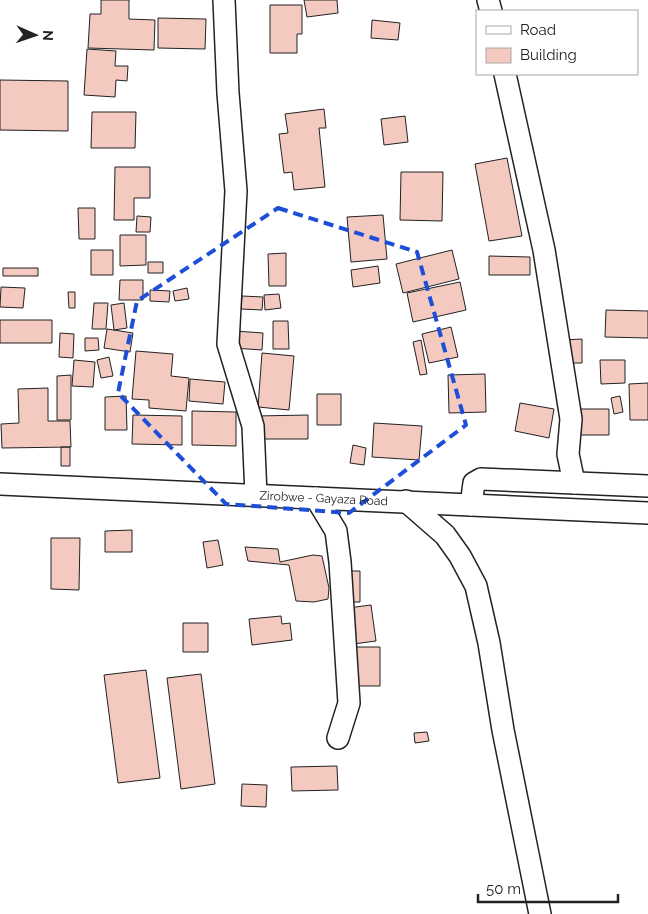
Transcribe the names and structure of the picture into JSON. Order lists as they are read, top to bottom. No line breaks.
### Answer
{"streets":{"street":["Zirobwe - Gayaza Road"]},"legend":["Road","Building"],"scale_bar":"50 m","north":"right"}
